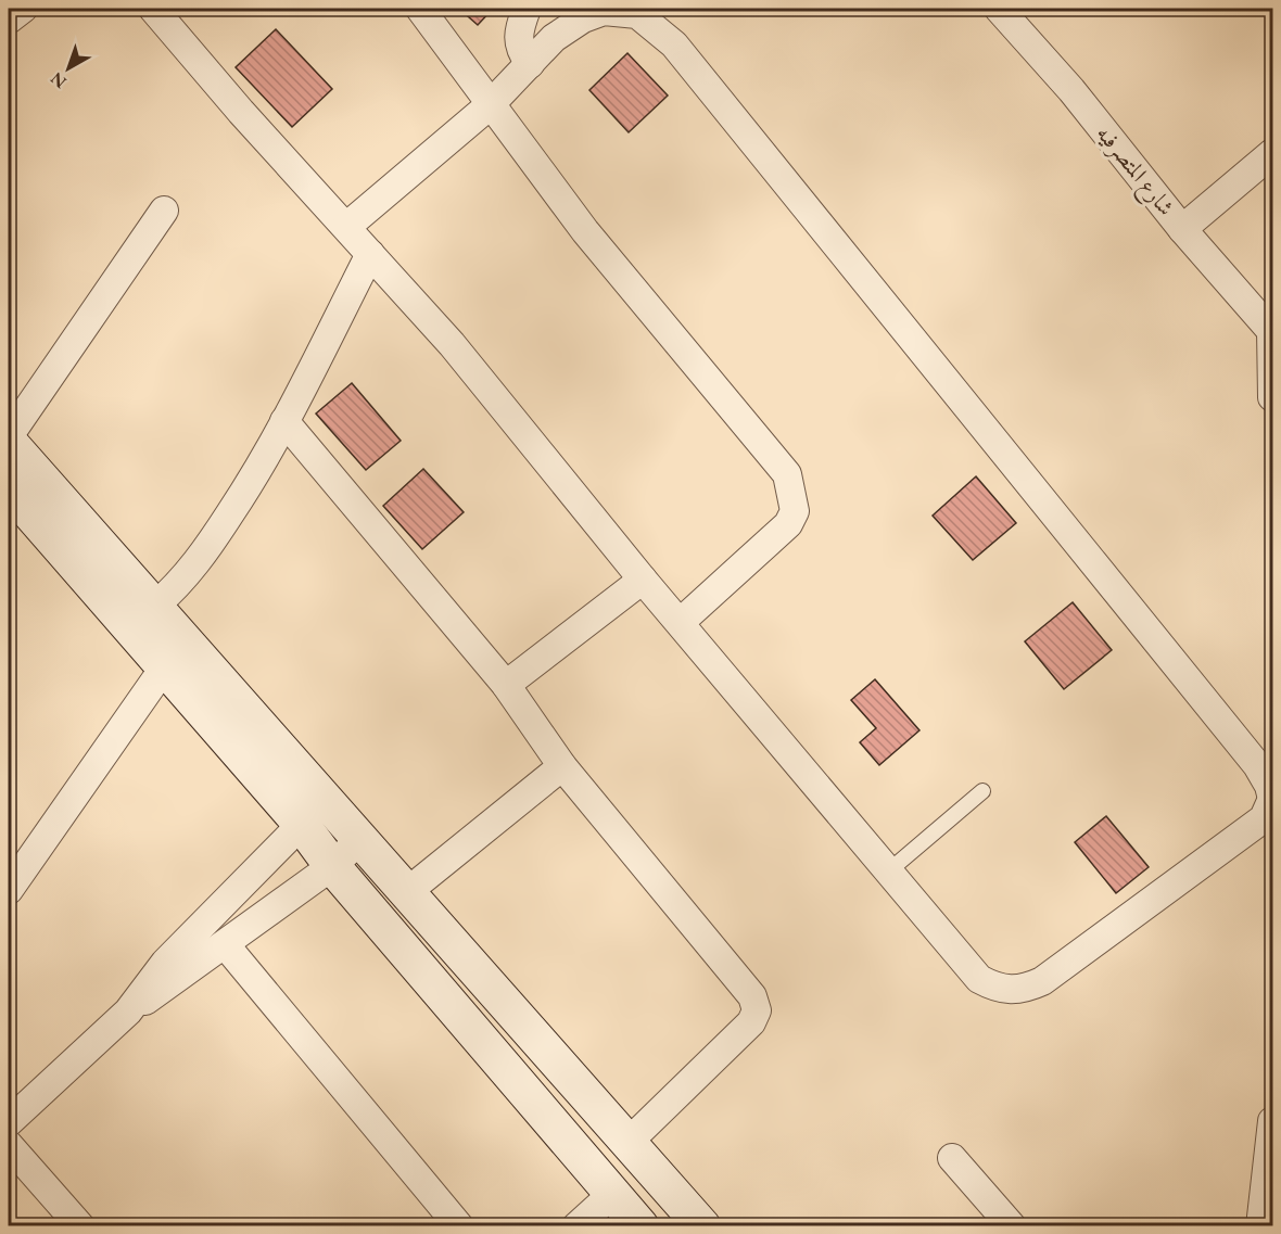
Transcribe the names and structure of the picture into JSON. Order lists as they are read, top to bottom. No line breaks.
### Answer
{"streets":{"street":["شارع المتصرفيه"]},"north":"bottom left"}
